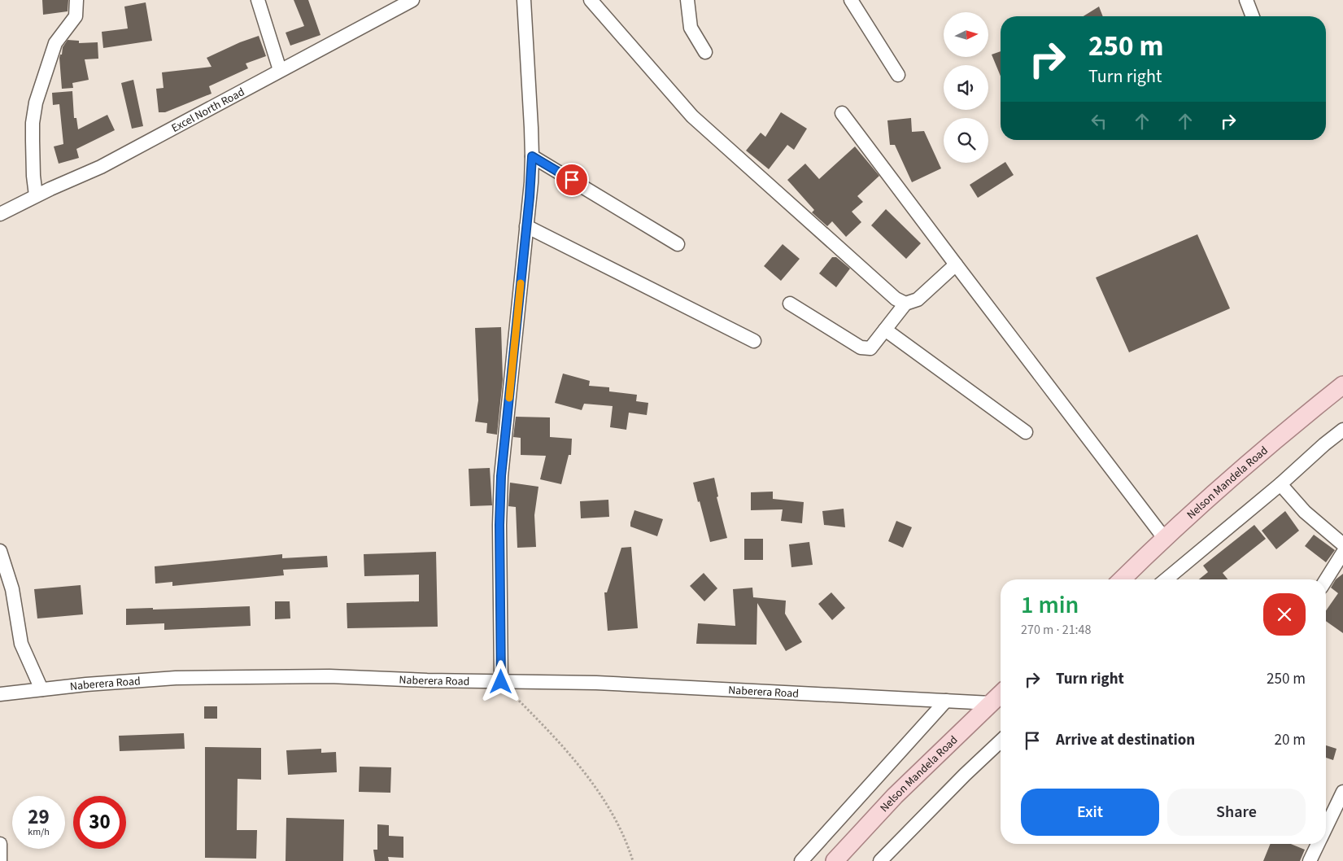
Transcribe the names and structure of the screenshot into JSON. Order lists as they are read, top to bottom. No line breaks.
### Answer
{"streets":{"main road":["Nelson Mandela Road"],"street":["Excel North Road","Naberera Road"]},"crossings":[["Nelson Mandela Road","Naberera Road"]],"north":"right","page":{"turn":["250 m","Turn right"],"heading":["1 min","270 m · 21:48"],"list":[{"name":"Turn right","value":"250 m"},{"name":"Arrive at destination","value":"20 m"}],"buttons":["Exit","Share"],"speed":"29 km/h","limit":"30"}}
